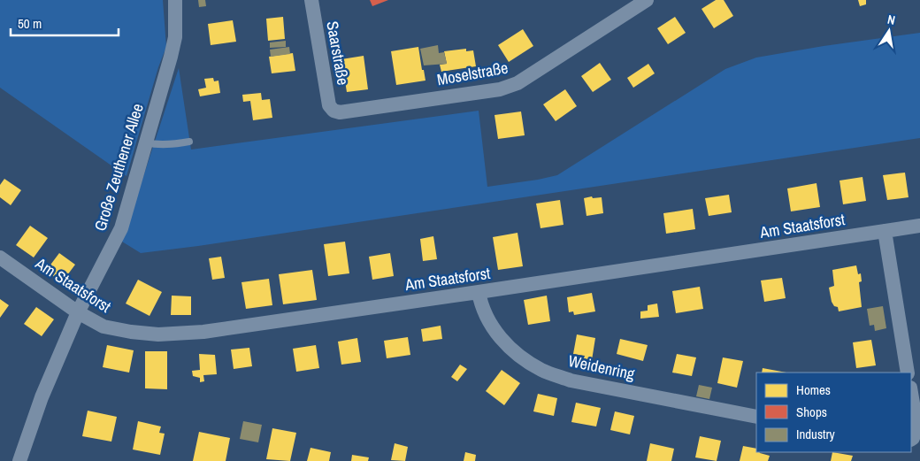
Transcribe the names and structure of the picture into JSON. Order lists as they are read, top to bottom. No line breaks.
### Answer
{"streets":{"street":["Saarstraße","Moselstraße","Große Zeuthener Allee","Am Staatsforst","Weidenring"]},"crossings":[["Saarstraße","Moselstraße"],["Große Zeuthener Allee","Am Staatsforst"],["Am Staatsforst","Weidenring"]],"legend":["Homes","Shops","Industry"],"scale_bar":"50 m","north":"top"}
